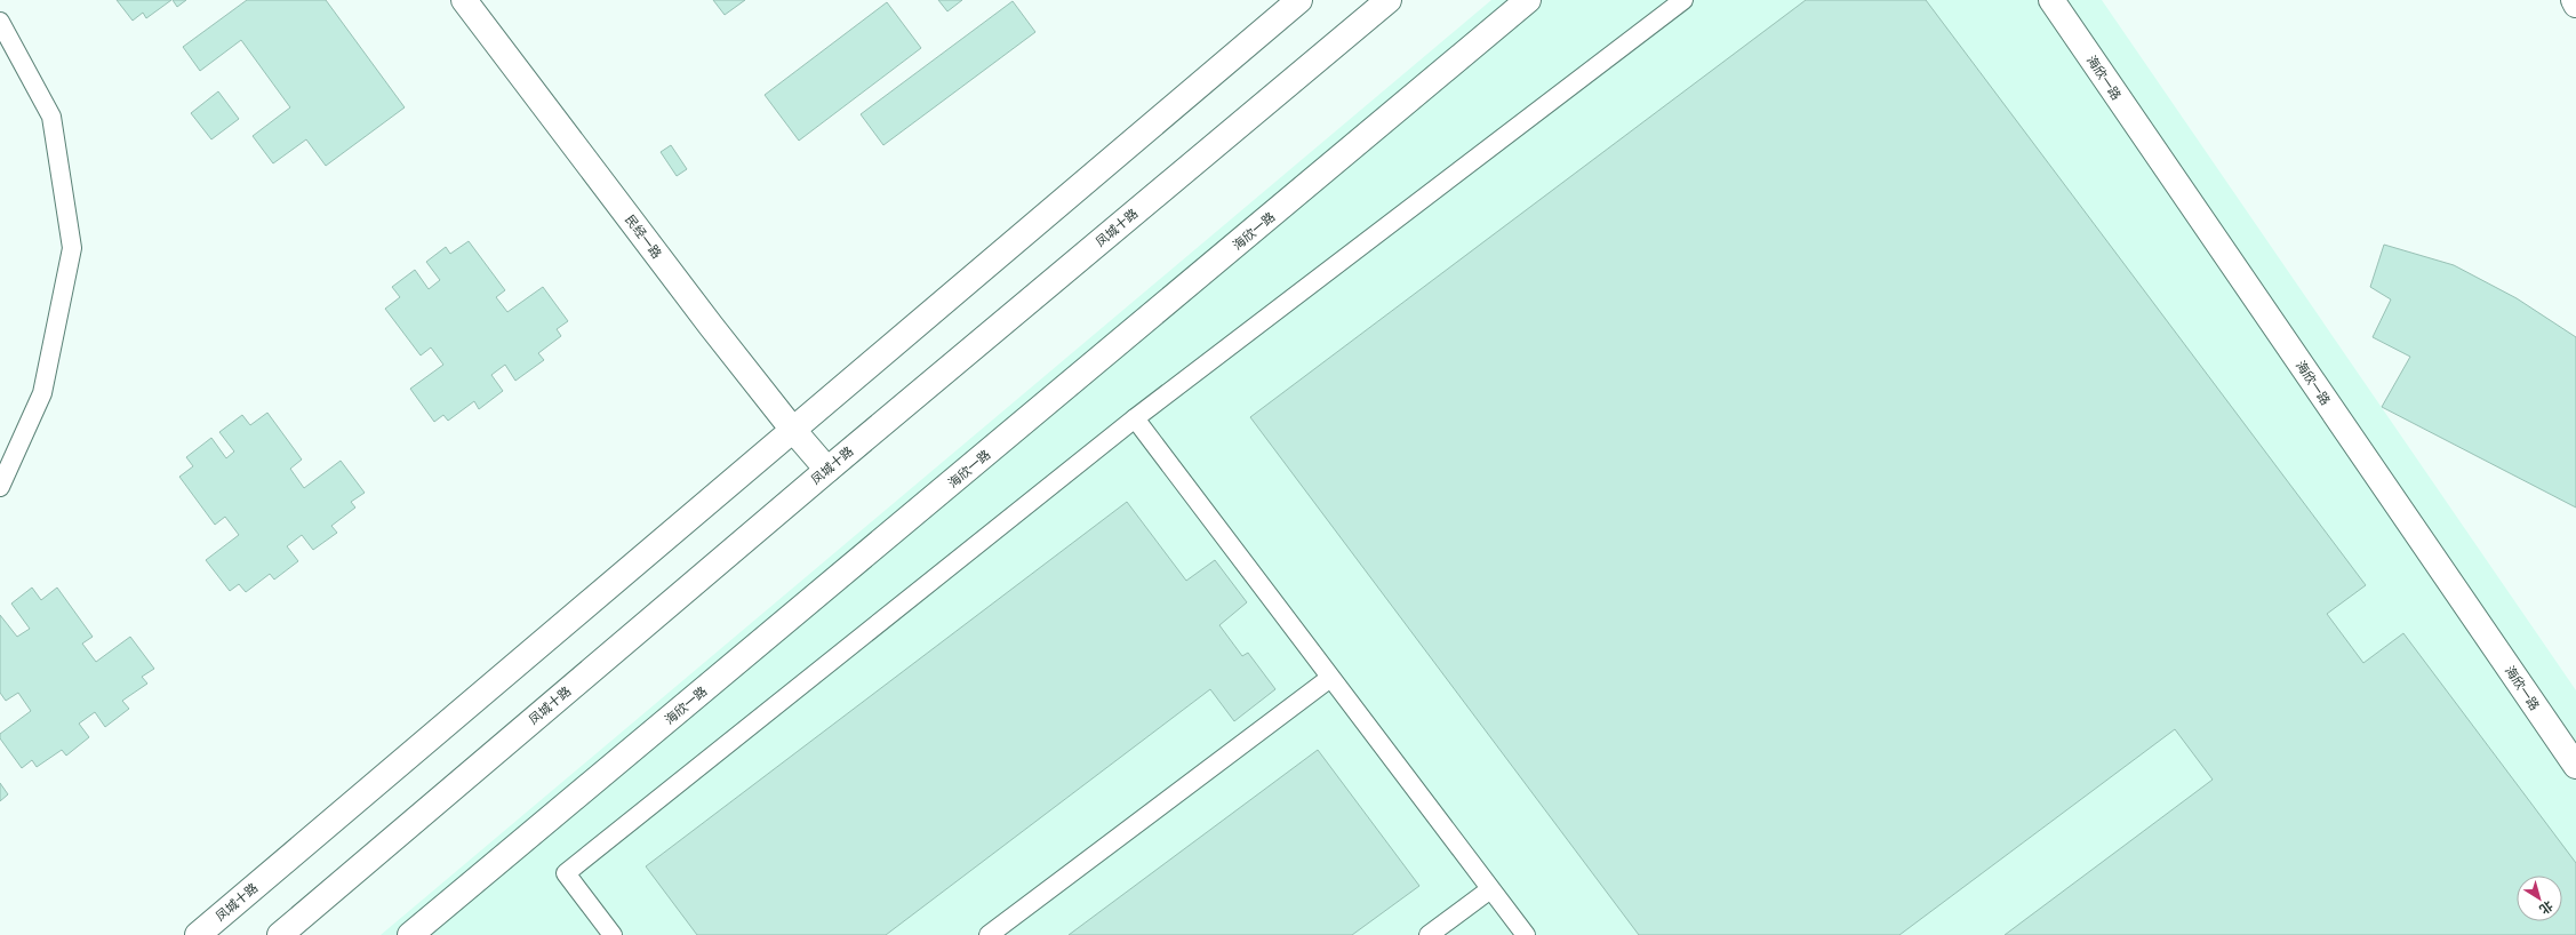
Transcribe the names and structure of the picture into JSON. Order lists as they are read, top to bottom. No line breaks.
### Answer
{"streets":{"main road":["海欣一路","凤城十路","民经一路"]},"crossings":[["凤城十路","民经一路"]],"north":"bottom right"}
